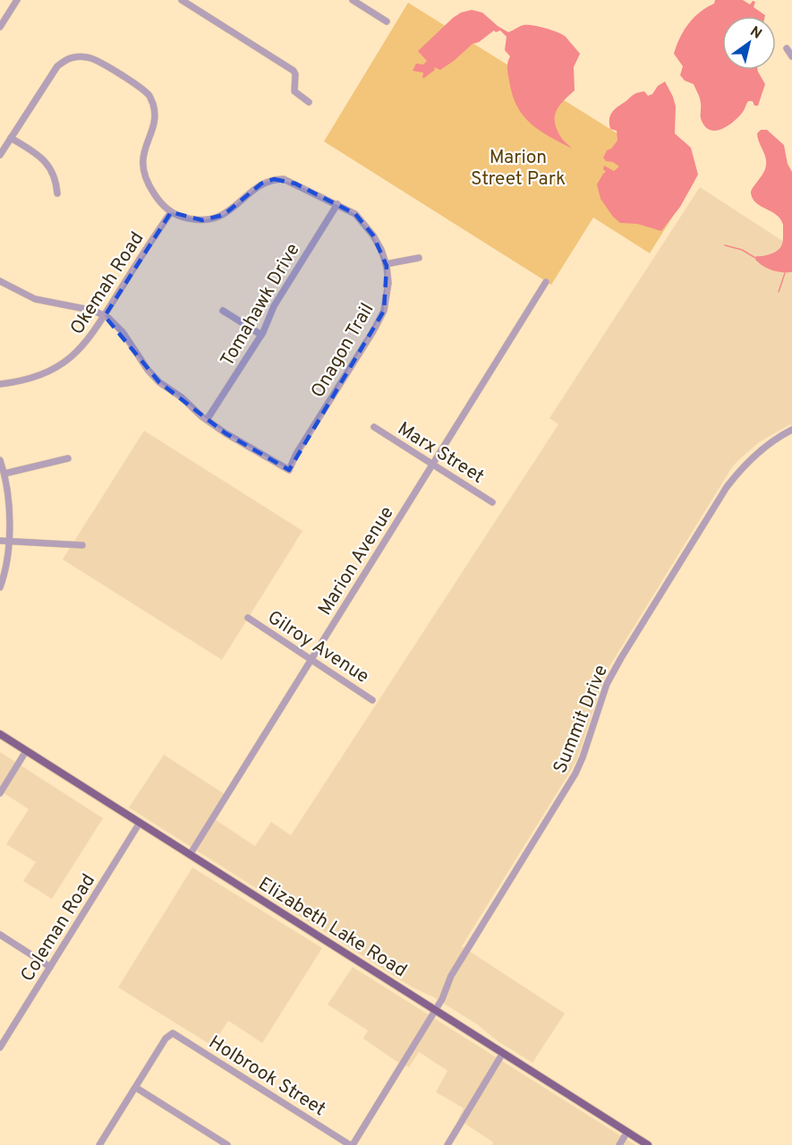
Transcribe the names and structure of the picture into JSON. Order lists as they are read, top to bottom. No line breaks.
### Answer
{"streets":{"main road":["Elizabeth Lake Road"],"street":["Okemah Road","Tomahawk Drive","Onagon Trail","Marx Street","Marion Avenue","Gilroy Avenue","Summit Drive","Coleman Road","Holbrook Street"]},"crossings":[["Okemah Road","Onagon Trail"],["Tomahawk Drive","Onagon Trail"],["Marx Street","Marion Avenue"],["Marion Avenue","Gilroy Avenue"],["Marion Avenue","Elizabeth Lake Road"],["Summit Drive","Elizabeth Lake Road"],["Summit Drive","Holbrook Street"],["Elizabeth Lake Road","Coleman Road"]],"parks":["Marion Street Park"],"north":"top right"}
